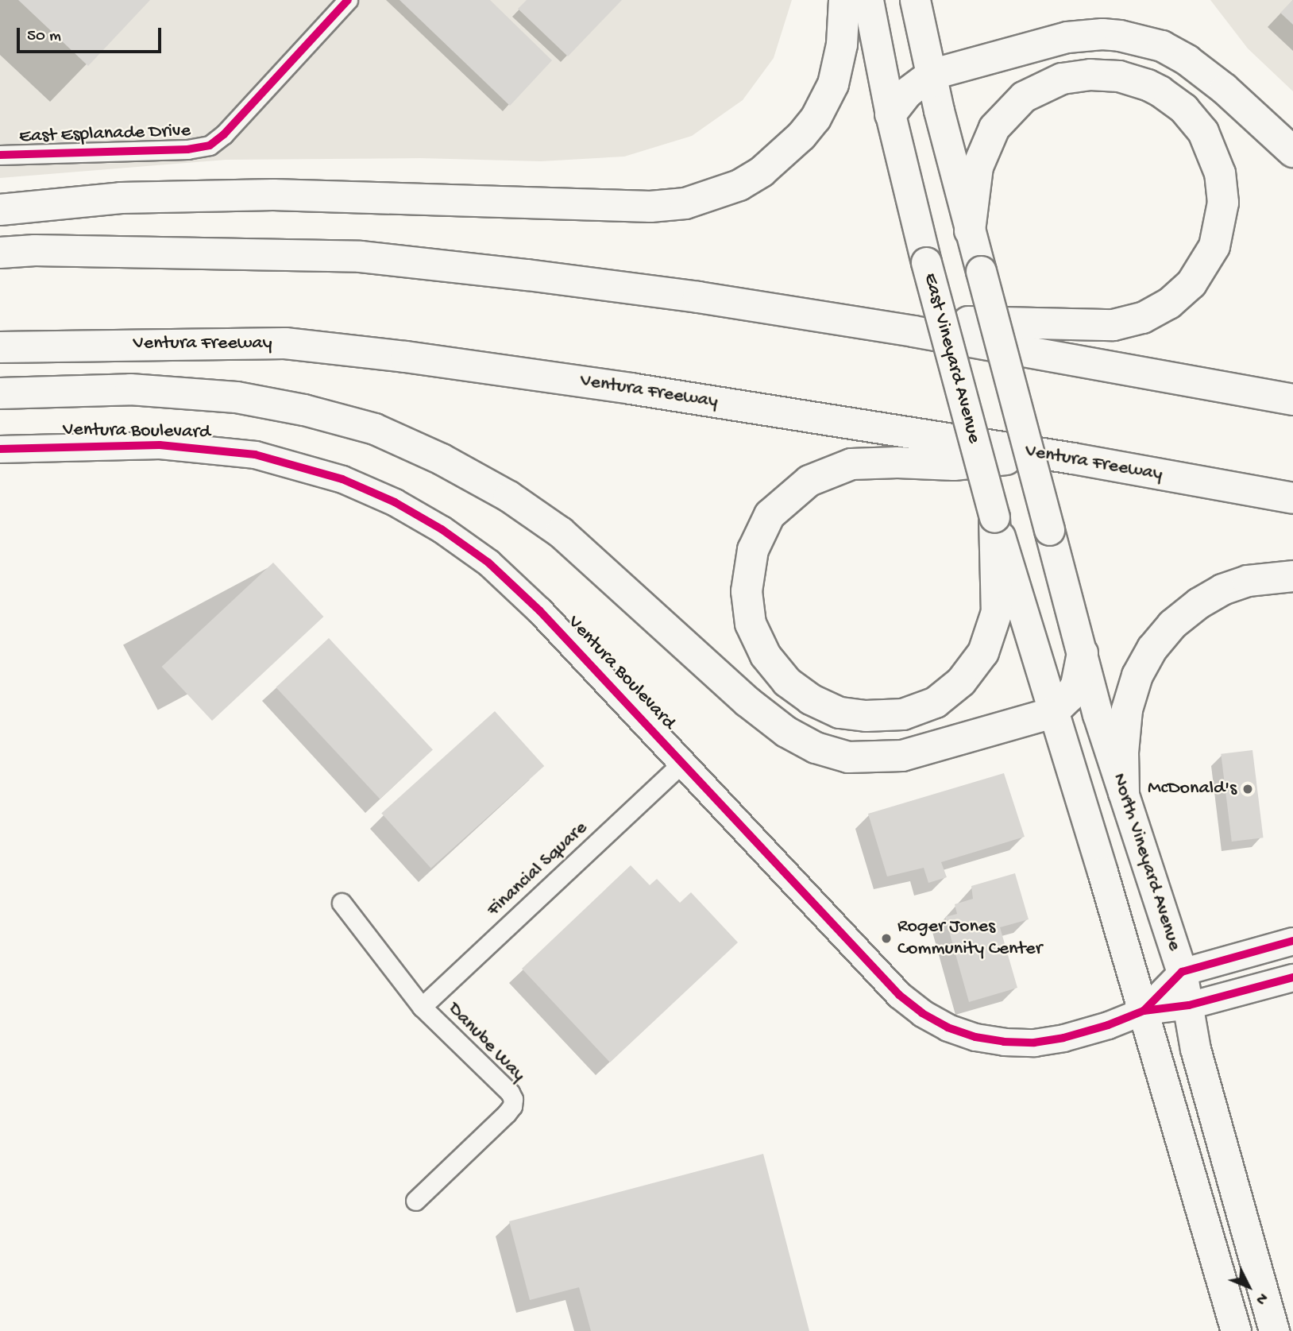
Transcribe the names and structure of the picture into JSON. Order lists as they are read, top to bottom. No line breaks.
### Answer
{"streets":{"highway":["Ventura Freeway"],"main road":["East Vineyard Avenue","North Vineyard Avenue"],"street":["East Esplanade Drive","Ventura Boulevard","Financial Square","Danube Way"]},"crossings":[["Ventura Boulevard","Financial Square"],["Financial Square","Danube Way"]],"places":["McDonald's","Roger Jones Community Center"],"scale_bar":"50 m","north":"bottom right"}
